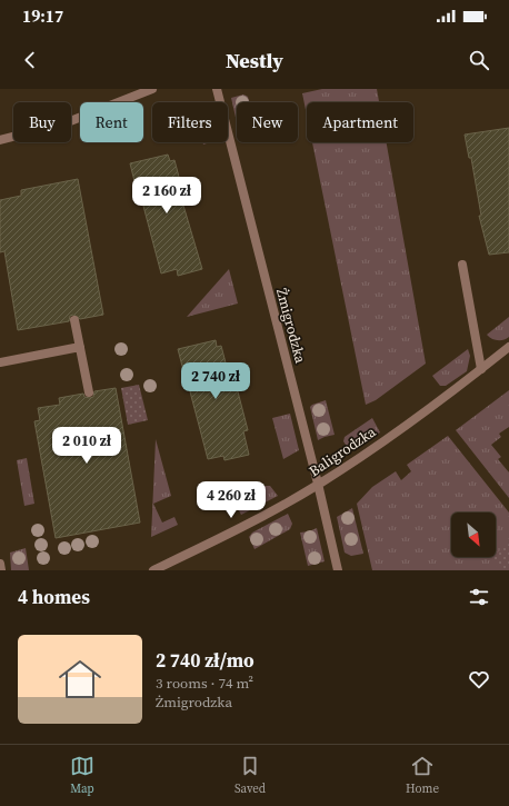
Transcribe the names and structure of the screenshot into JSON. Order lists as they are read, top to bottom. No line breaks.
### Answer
{"streets":{"street":["Żmigrodzka","Baligrodzka"]},"crossings":[["Żmigrodzka","Baligrodzka"]],"north":"bottom right","page":{"status":"19:17","header":"Nestly","chip":["Buy","Rent","Filters","New","Apartment"],"price":["2 160 zł","2 740 zł","2 010 zł","4 260 zł"],"heading":"4 homes","list":[{"name":"2 740 zł/mo","note":"3 rooms · 74 m² · Żmigrodzka"}],"tabs":["Map","Saved","Home"]}}
